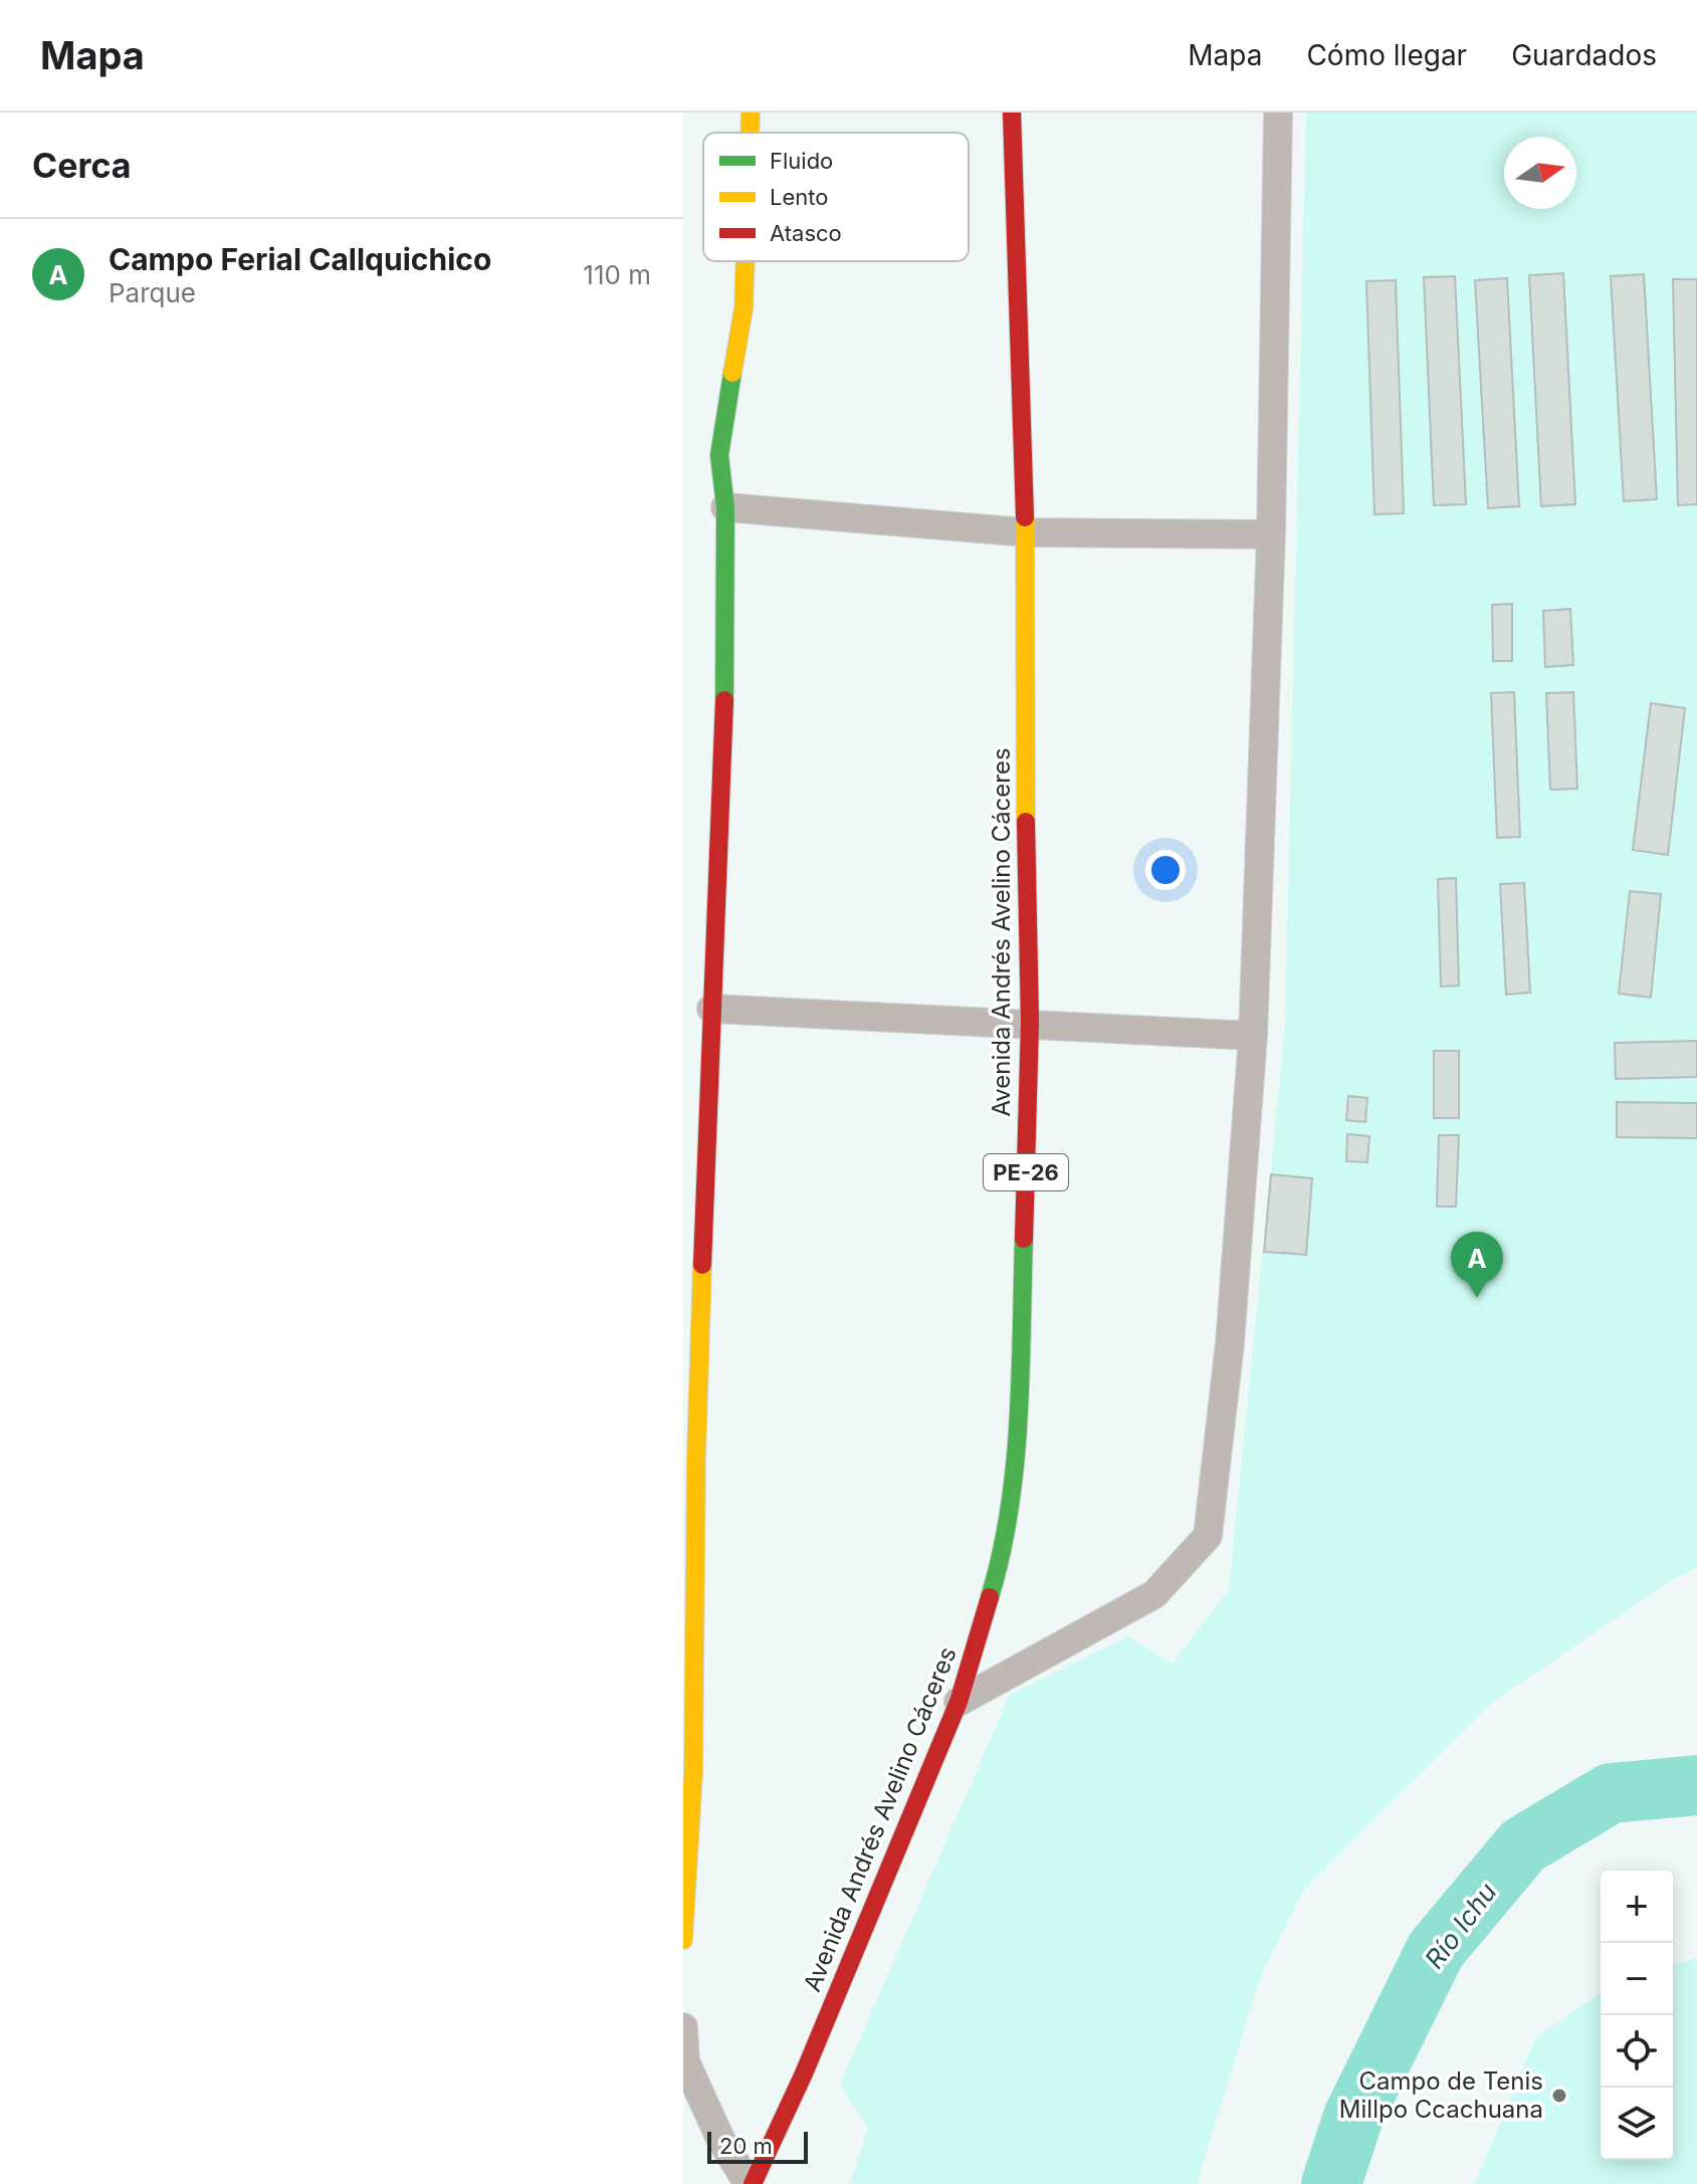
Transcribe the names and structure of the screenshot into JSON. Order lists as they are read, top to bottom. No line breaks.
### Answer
{"streets":{"main road":["Avenida Andrés Avelino Cáceres","PE-26"]},"water":["Río Ichu"],"places":["Campo de Tenis Millpo Ccachuana"],"legend":["Fluido","Lento","Atasco"],"scale_bar":"20 m","north":"right","page":{"header":"Mapa","nav":["Mapa","Cómo llegar","Guardados"],"heading":"Cerca","list":[{"mark":"A","name":"Campo Ferial Callquichico","note":"Parque","value":"110 m"}],"pins":"A","map_buttons":["+","−"],"scale":"20 m"}}
